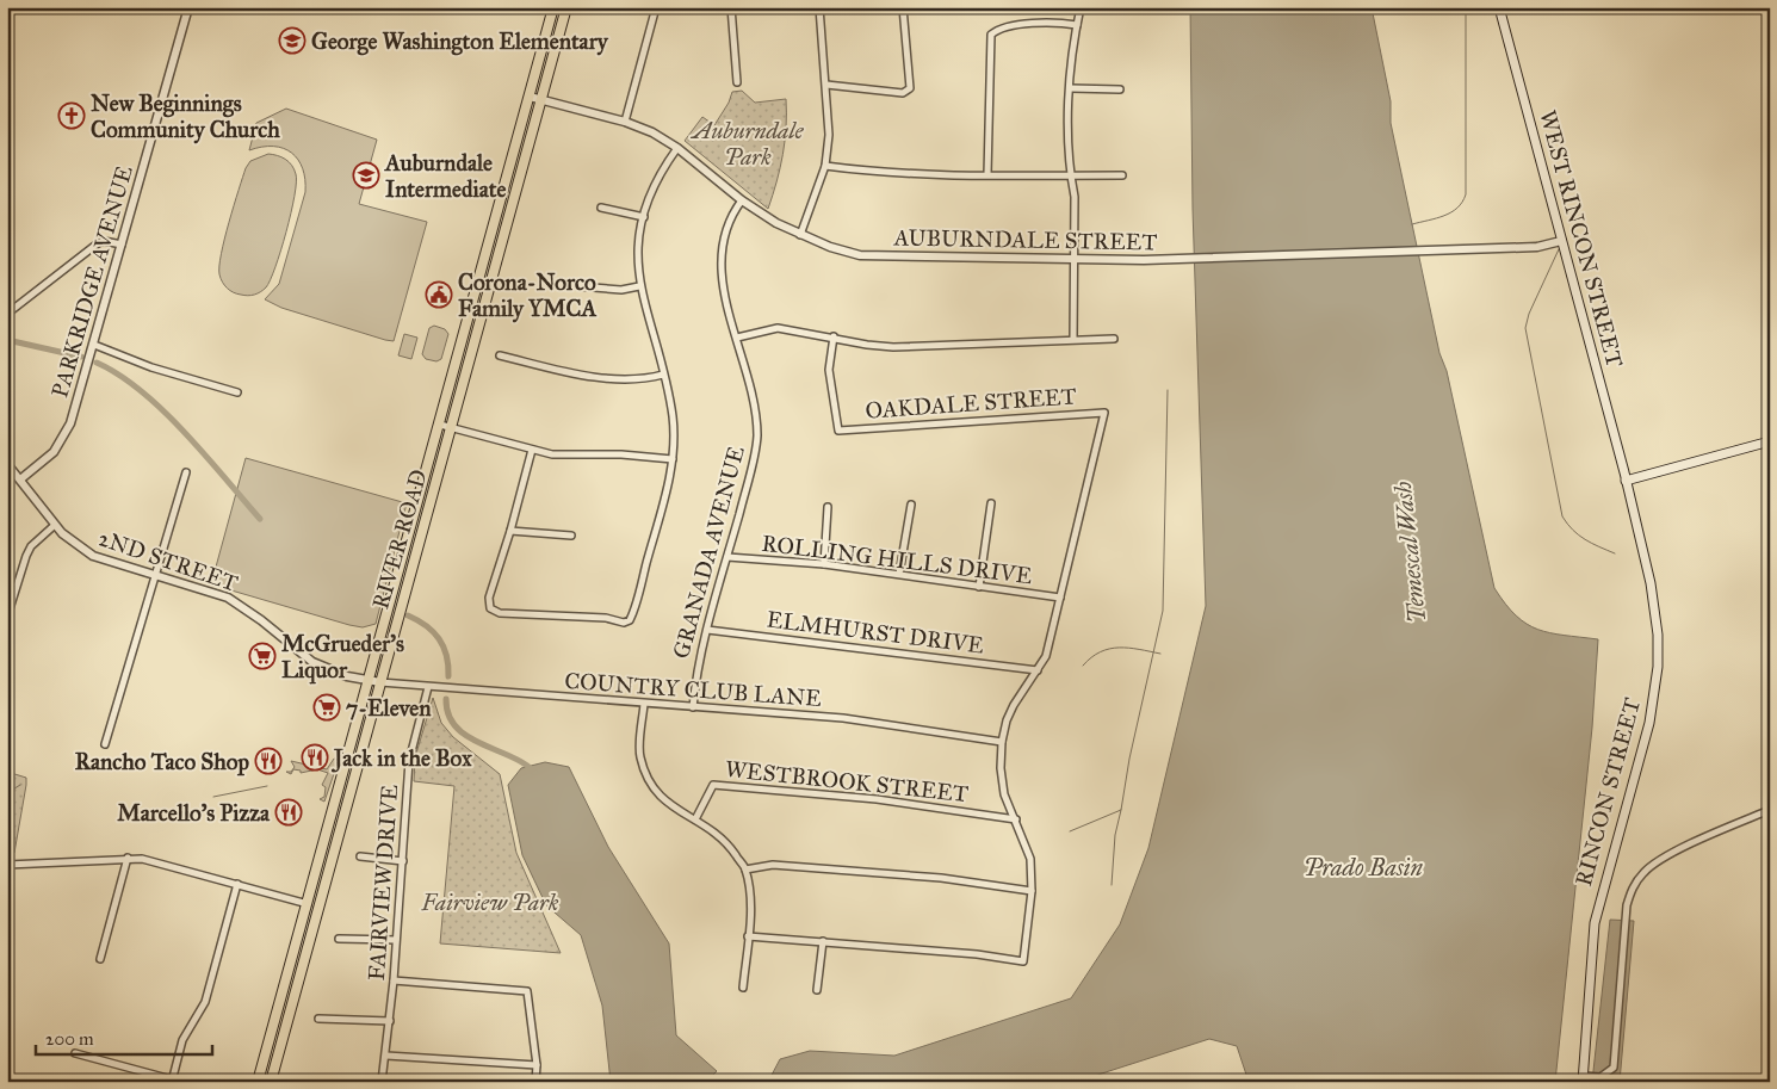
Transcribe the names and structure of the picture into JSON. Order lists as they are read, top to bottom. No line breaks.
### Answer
{"streets":{"main road":["WEST RINCON STREET","RIVER ROAD","RINCON STREET"],"street":["AUBURNDALE STREET","PARKRIDGE AVENUE","OAKDALE STREET","GRANADA AVENUE","ROLLING HILLS DRIVE","2ND STREET","ELMHURST DRIVE","COUNTRY CLUB LANE","WESTBROOK STREET","FAIRVIEW DRIVE"]},"crossings":[["WEST RINCON STREET","AUBURNDALE STREET"],["WEST RINCON STREET","RINCON STREET"],["AUBURNDALE STREET","RIVER ROAD"],["AUBURNDALE STREET","GRANADA AVENUE"],["PARKRIDGE AVENUE","2ND STREET"],["OAKDALE STREET","ROLLING HILLS DRIVE"],["RIVER ROAD","2ND STREET"],["RIVER ROAD","COUNTRY CLUB LANE"],["GRANADA AVENUE","ROLLING HILLS DRIVE"],["GRANADA AVENUE","ELMHURST DRIVE"],["GRANADA AVENUE","COUNTRY CLUB LANE"],["2ND STREET","COUNTRY CLUB LANE"],["COUNTRY CLUB LANE","FAIRVIEW DRIVE"]],"water":["Temescal Wash","Prado Basin"],"parks":["Auburndale Park","Fairview Park"],"places":{"school or university":["George Washington Elementary","Auburndale Intermediate"],"church":["New Beginnings Community Church"],"public building":["Corona-Norco Family YMCA"],"supermarket":["McGrueder's Liquor","7-Eleven"],"restaurant":["Jack in the Box","Rancho Taco Shop","Marcello's Pizza"]},"scale_bar":"200 m"}
